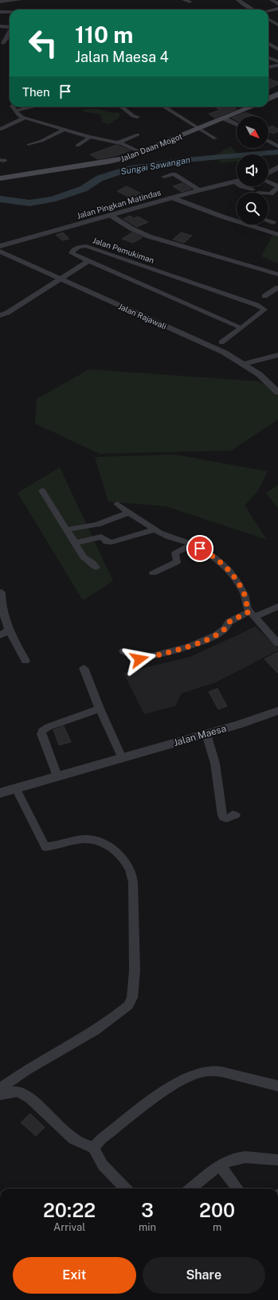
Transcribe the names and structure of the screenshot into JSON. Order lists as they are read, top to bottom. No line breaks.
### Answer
{"streets":{"main road":["Jalan Daan Mogot"],"street":["Jalan Pingkan Matindas","Jalan Pemukiman","Jalan Rajawali","Jalan Maesa"]},"water":["Sungai Sawangan"],"north":"bottom right","page":{"turn":["110 m","Jalan Maesa 4"],"then":"Then","eta":["20:22","Arrival","3","min","200","m"],"buttons":["Exit","Share"]}}
